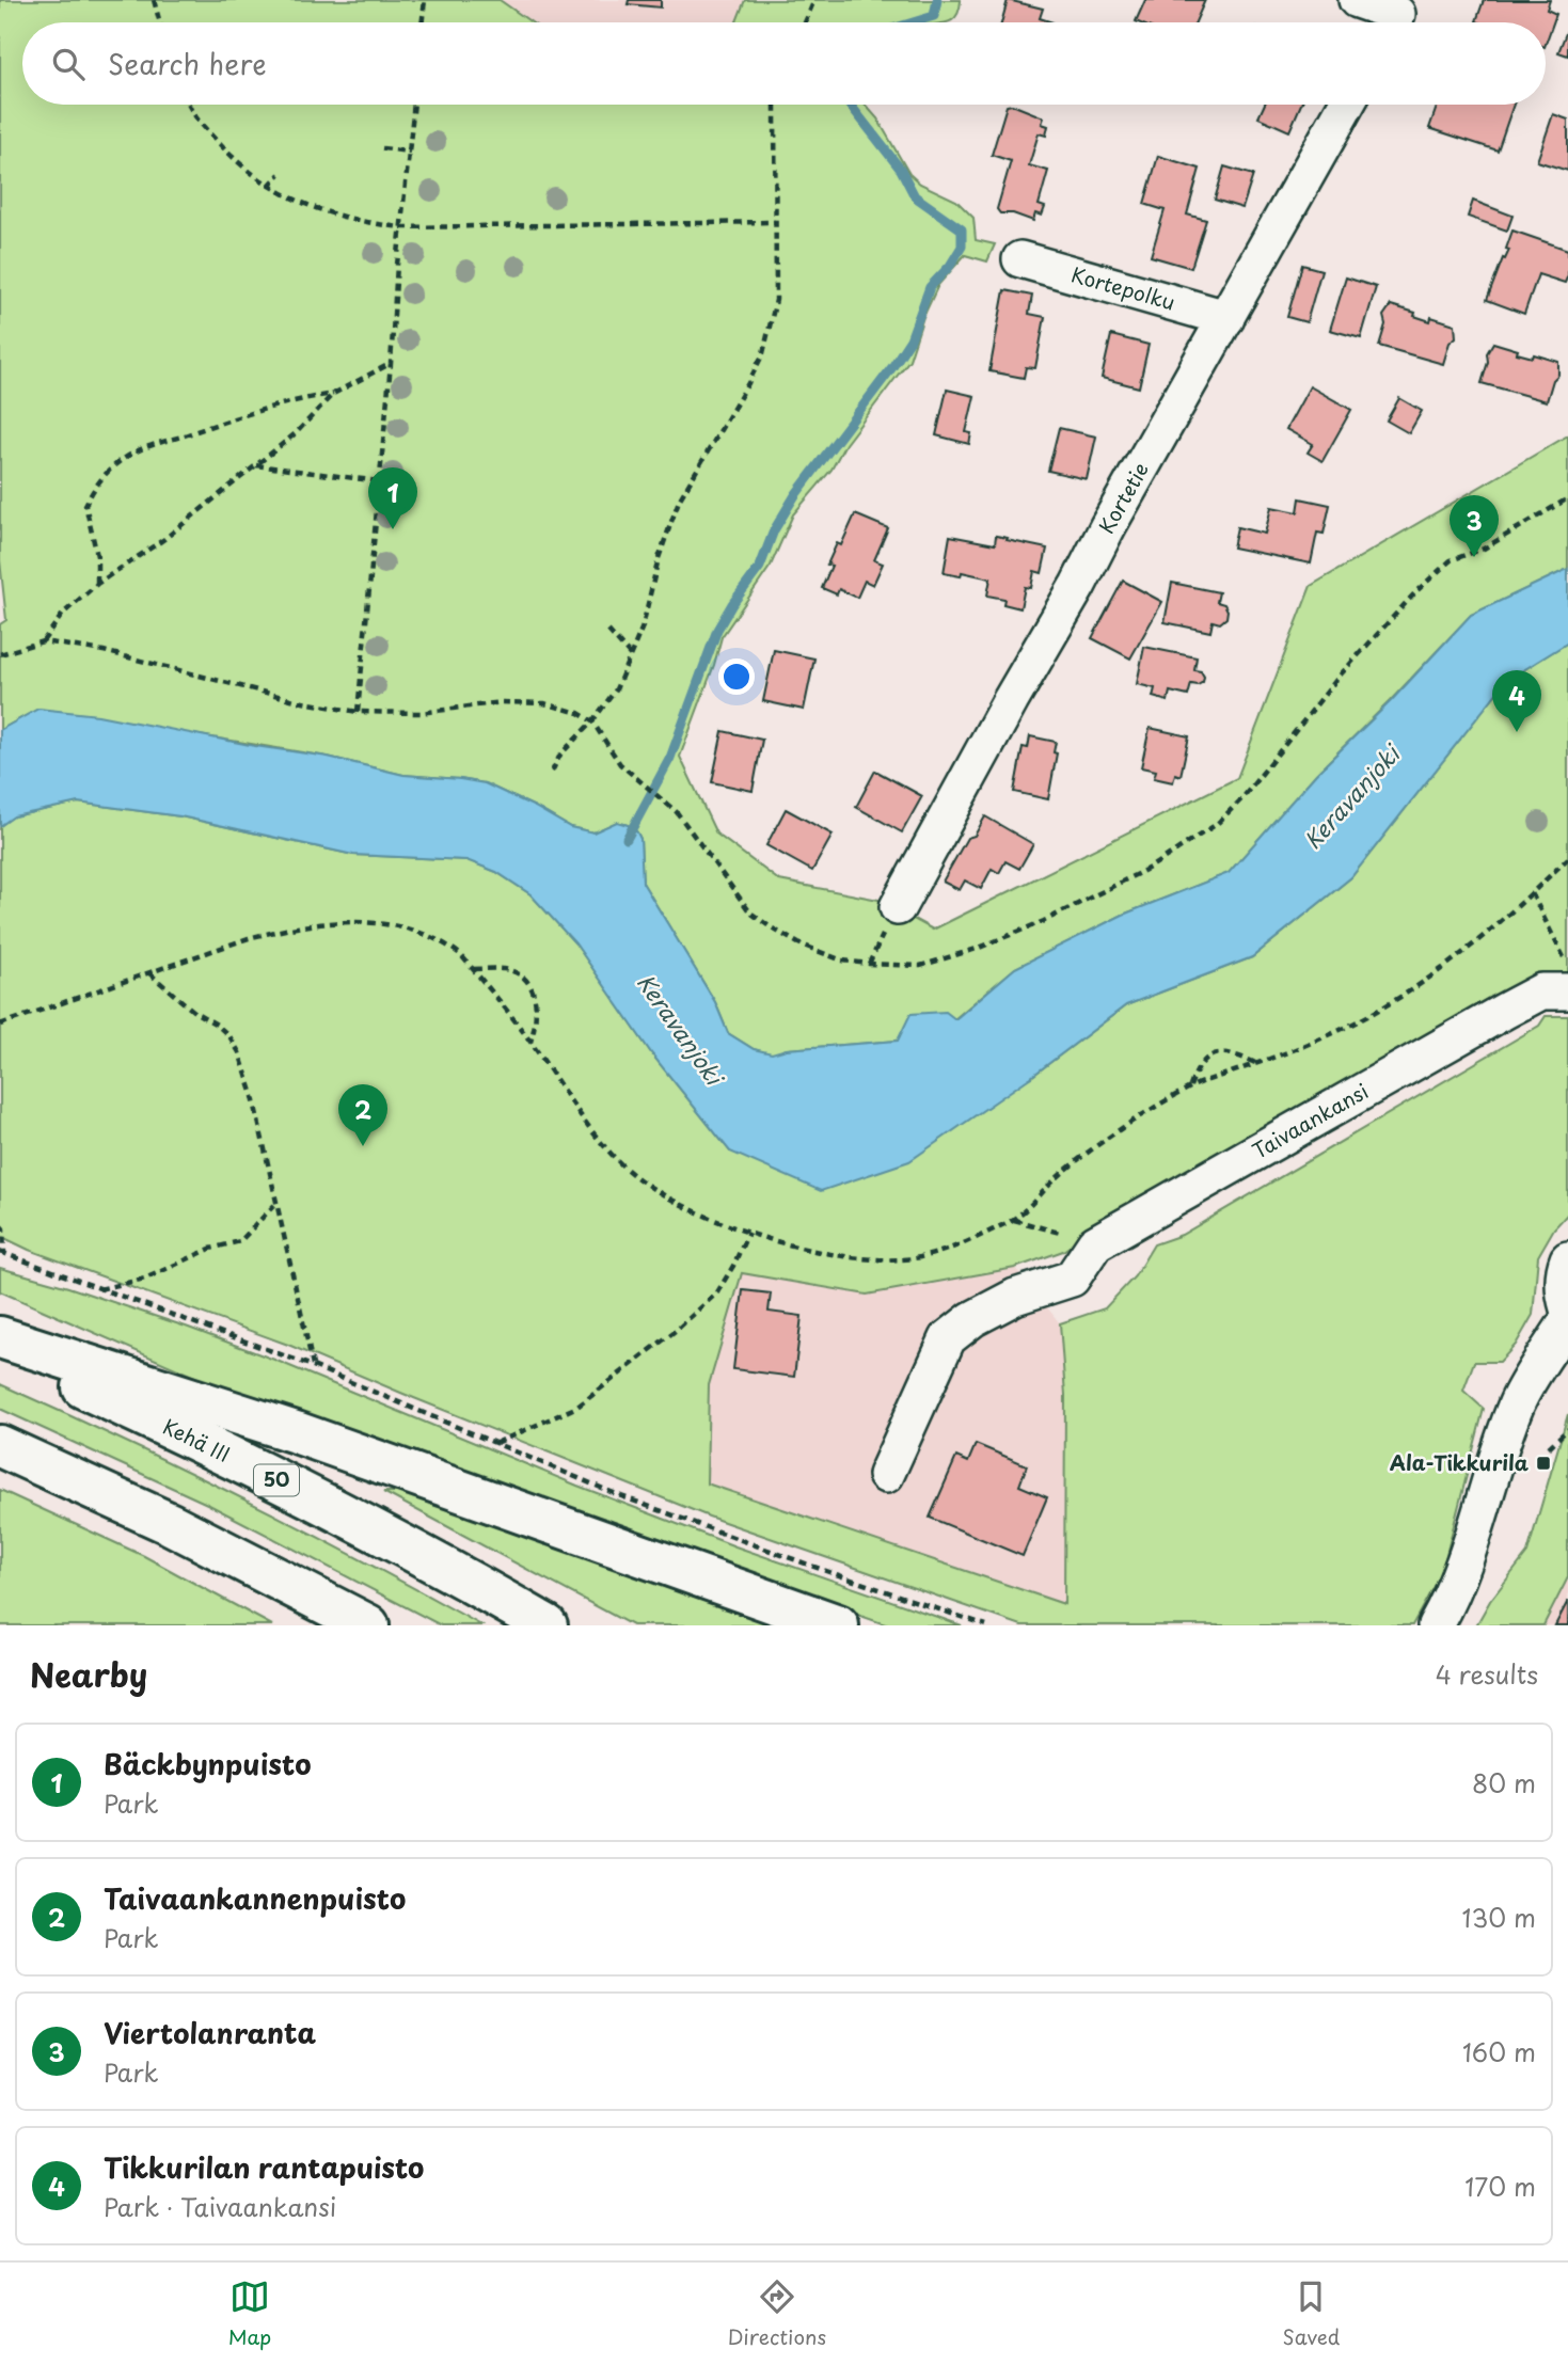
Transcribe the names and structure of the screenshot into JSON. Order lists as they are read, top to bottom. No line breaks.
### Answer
{"streets":{"highway":["Kehä III","50"],"street":["Kortepolku","Kortetie","Taivaankansi"]},"crossings":[["Kortepolku","Kortetie"]],"water":["Keravanjoki"],"places":{"transit":["Ala-Tikkurila"]},"page":{"search":"Search here","pins":["1","3","4","2"],"heading":["Nearby","4 results"],"list":[{"mark":"1","name":"Bäckbynpuisto","note":"Park","value":"80 m"},{"mark":"2","name":"Taivaankannenpuisto","note":"Park","value":"130 m"},{"mark":"3","name":"Viertolanranta","note":"Park","value":"160 m"},{"mark":"4","name":"Tikkurilan rantapuisto","note":"Park · Taivaankansi","value":"170 m"}],"nav":["Map","Directions","Saved"]}}
